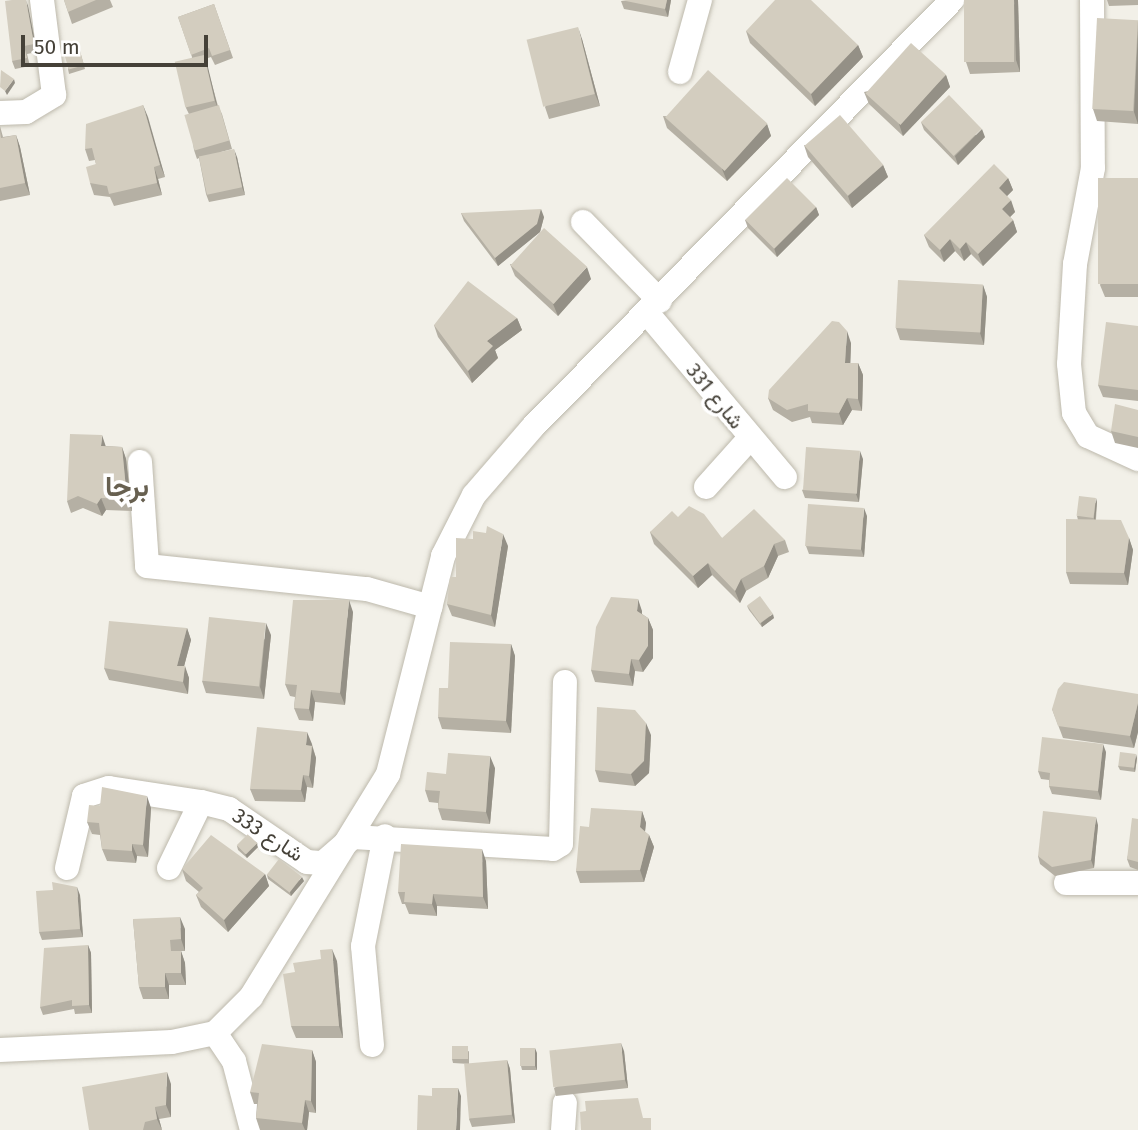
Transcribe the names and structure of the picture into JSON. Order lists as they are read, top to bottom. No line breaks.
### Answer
{"streets":{"street":["شارع 331","شارع 333"]},"districts":["برجا"],"scale_bar":"50 m"}
